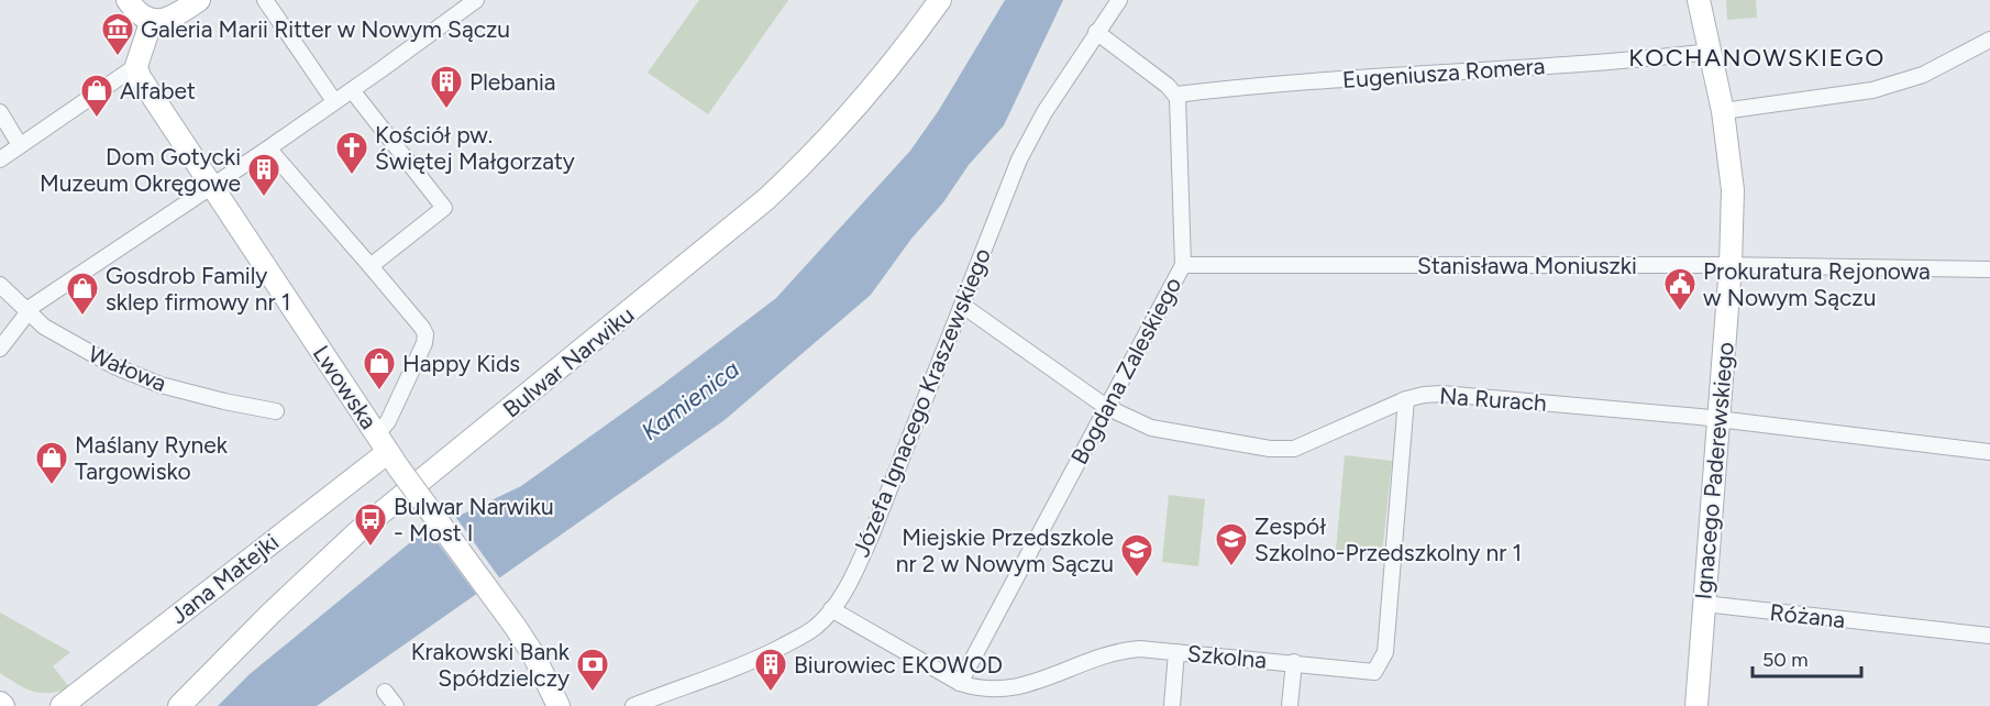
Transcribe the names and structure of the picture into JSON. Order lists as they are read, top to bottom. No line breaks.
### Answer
{"streets":{"street":["Eugeniusza Romera","Stanisława Moniuszki","Bulwar Narwiku","Wałowa","Bogdana Zaleskiego","Lwowska","Na Rurach","Józefa Ignacego Kraszewskiego","Ignacego Paderewskiego","Jana Matejki","Różana","Szkolna"]},"crossings":[["Eugeniusza Romera","Bogdana Zaleskiego"],["Eugeniusza Romera","Ignacego Paderewskiego"],["Stanisława Moniuszki","Bogdana Zaleskiego"],["Stanisława Moniuszki","Ignacego Paderewskiego"],["Bogdana Zaleskiego","Na Rurach"],["Bogdana Zaleskiego","Szkolna"],["Lwowska","Jana Matejki"],["Na Rurach","Józefa Ignacego Kraszewskiego"],["Na Rurach","Ignacego Paderewskiego"],["Na Rurach","Szkolna"],["Józefa Ignacego Kraszewskiego","Szkolna"],["Ignacego Paderewskiego","Różana"]],"districts":["KOCHANOWSKIEGO"],"water":["Kamienica"],"places":{"museum":["Galeria Marii Ritter w Nowym Sączu"],"building":["Plebania","Dom Gotycki Muzeum Okręgowe","Biurowiec EKOWOD"],"shop":["Alfabet","Gosdrob Family sklep firmowy nr 1","Happy Kids","Maślany Rynek Targowisko"],"church":["Kościół pw. Świętej Małgorzaty"],"public building":["Prokuratura Rejonowa w Nowym Sączu"],"bus stop":["Bulwar Narwiku - Most I"],"school or university":["Zespół Szkolno-Przedszkolny nr 1","Miejskie Przedszkole nr 2 w Nowym Sączu"],"bank":["Krakowski Bank Spółdzielczy"]},"scale_bar":"50 m"}
